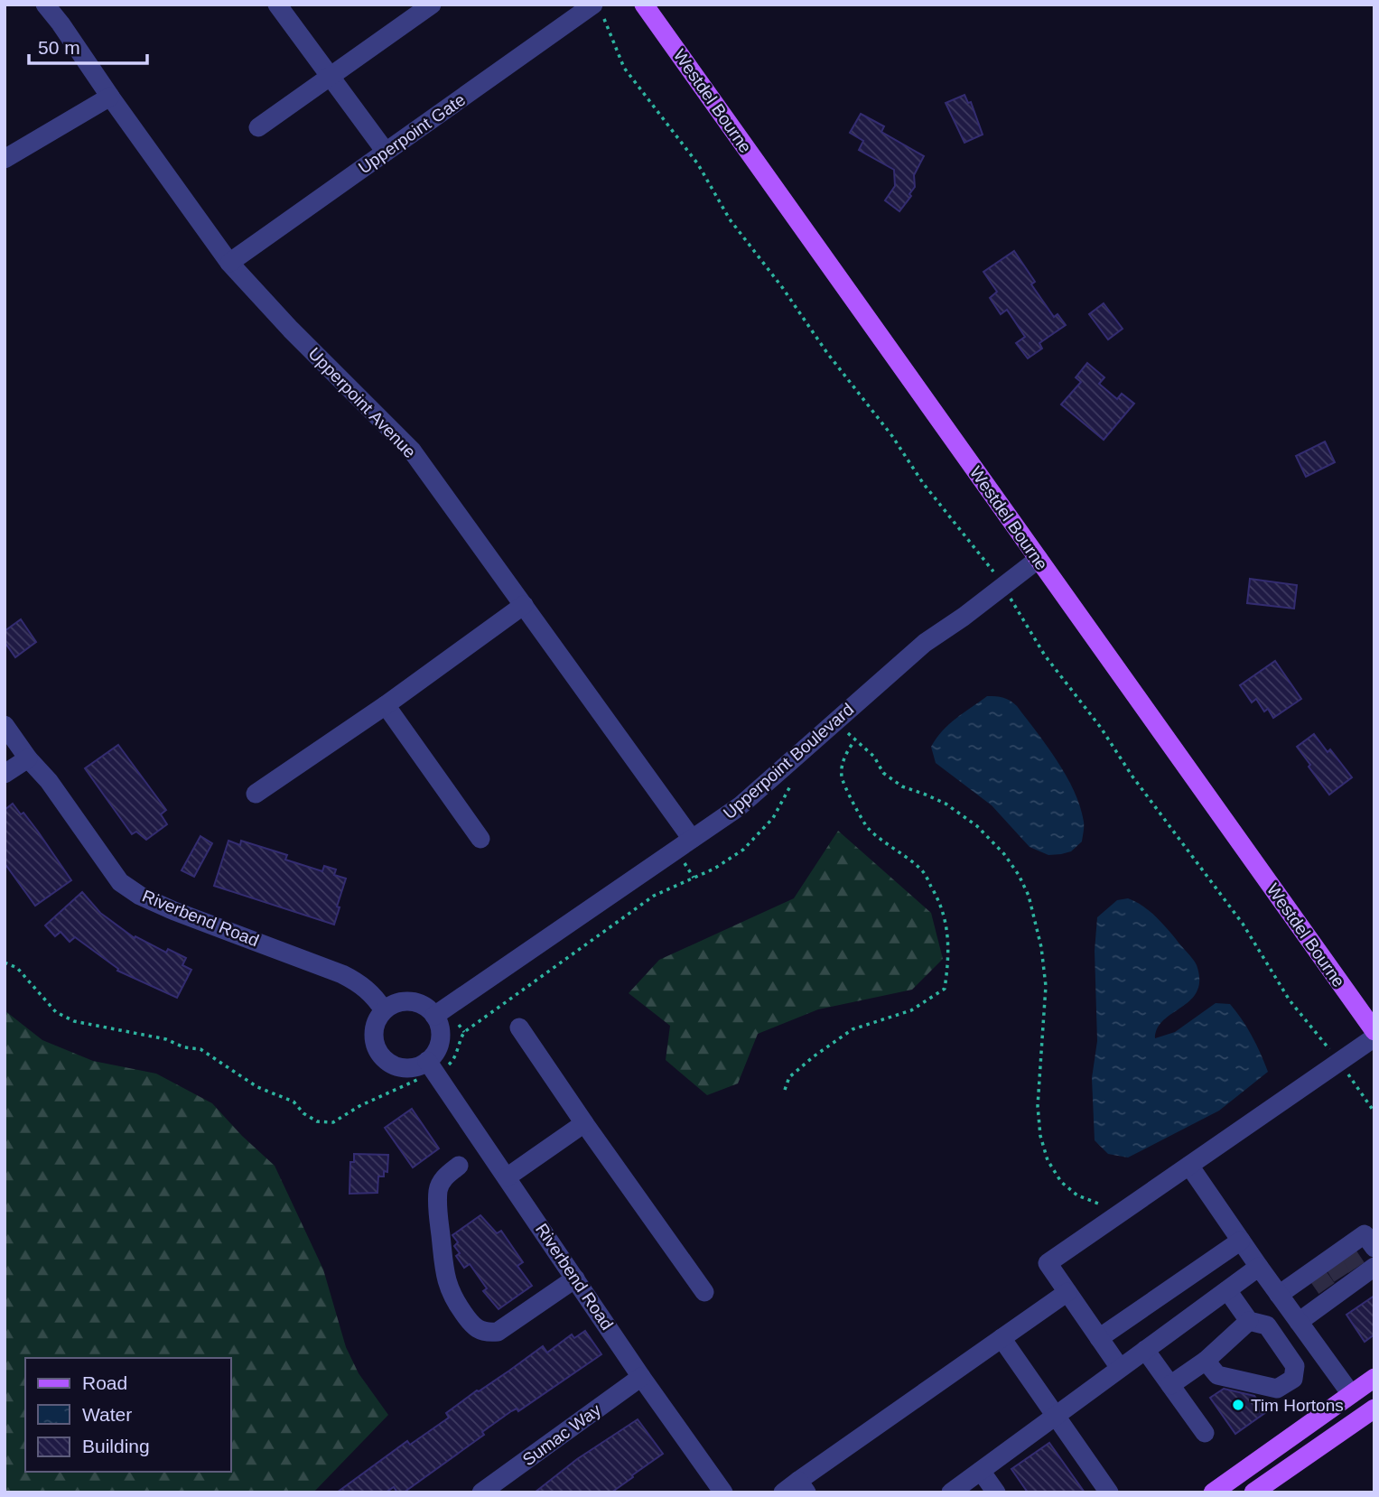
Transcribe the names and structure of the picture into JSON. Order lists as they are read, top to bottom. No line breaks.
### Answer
{"streets":{"main road":["Westdel Bourne"],"street":["Upperpoint Gate","Upperpoint Avenue","Upperpoint Boulevard","Riverbend Road","Sumac Way"]},"crossings":[["Westdel Bourne","Upperpoint Boulevard"],["Upperpoint Gate","Upperpoint Avenue"],["Upperpoint Avenue","Upperpoint Boulevard"],["Upperpoint Boulevard","Riverbend Road"],["Riverbend Road","Sumac Way"]],"places":["Tim Hortons"],"legend":["Road","Water","Building"],"scale_bar":"50 m"}
